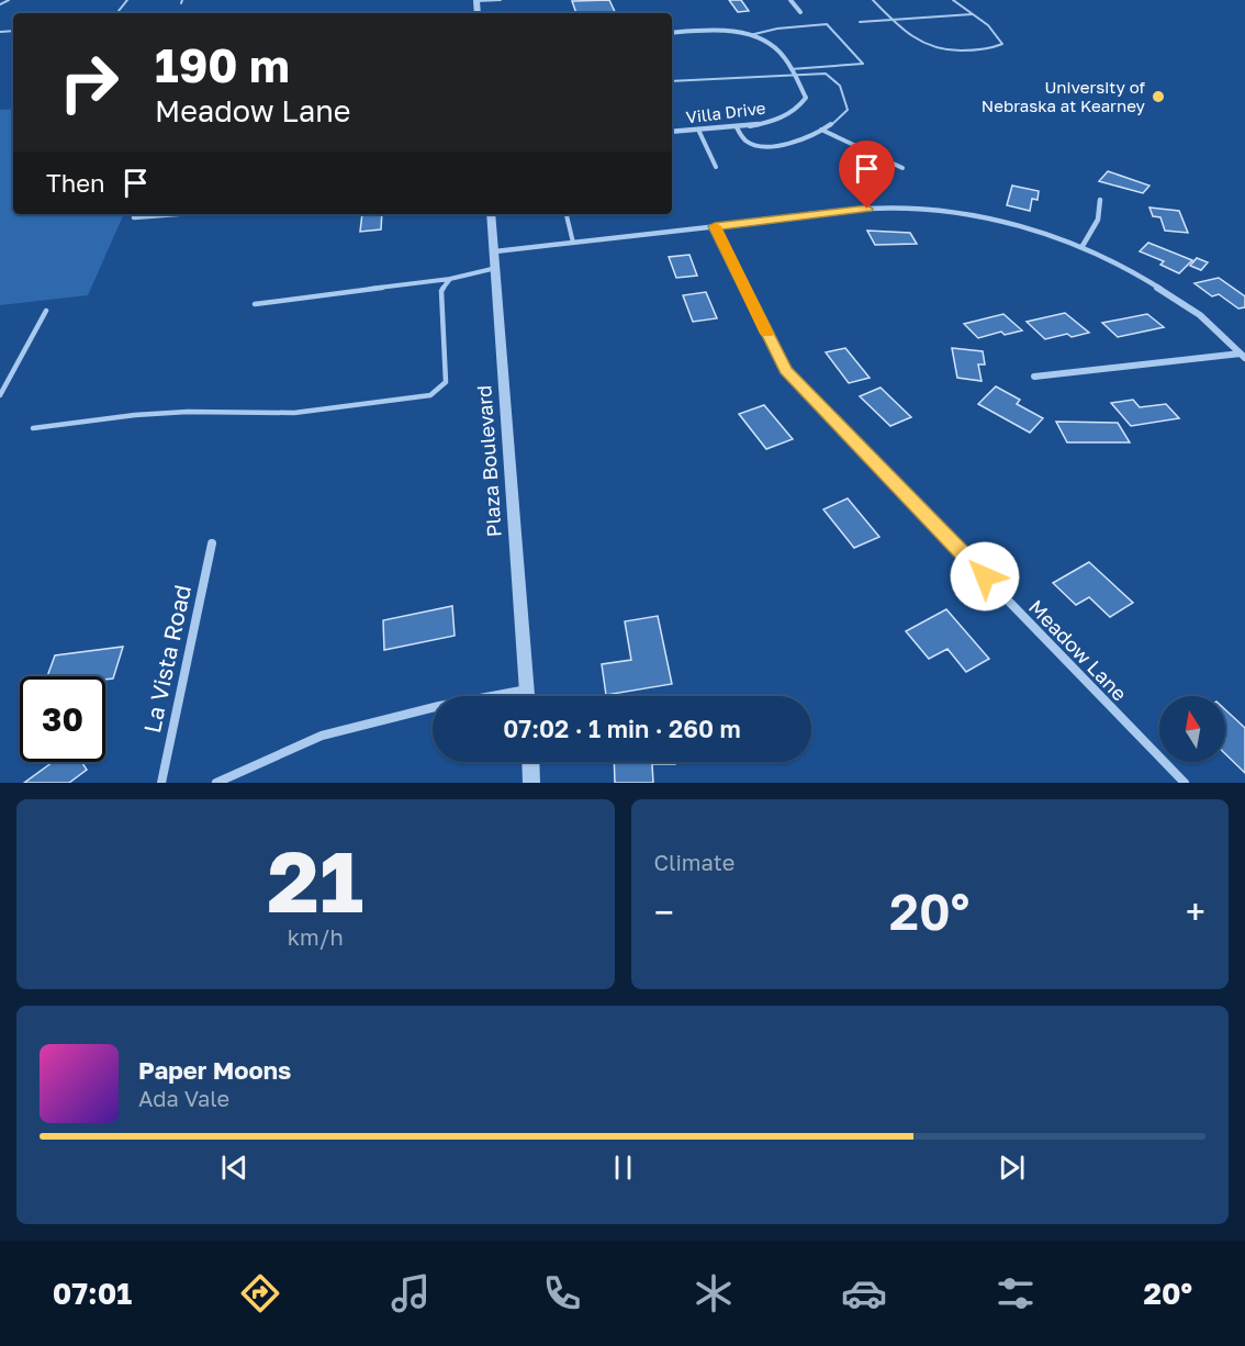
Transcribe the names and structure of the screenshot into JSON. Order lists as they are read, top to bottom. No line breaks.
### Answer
{"streets":{"street":["Villa Drive","Plaza Boulevard","Meadow Lane","La Vista Road"]},"places":["University of Nebraska at Kearney"],"north":"top","page":{"turn":["190 m","Meadow Lane"],"then":"Then","limit":"30","trip":"07:02 · 1 min · 260 m","tile":[["21","km/h"],"Climate"],"heat":["−","20°","+"],"song":["Paper Moons","Ada Vale"],"tabs":["07:01","20°"]}}
